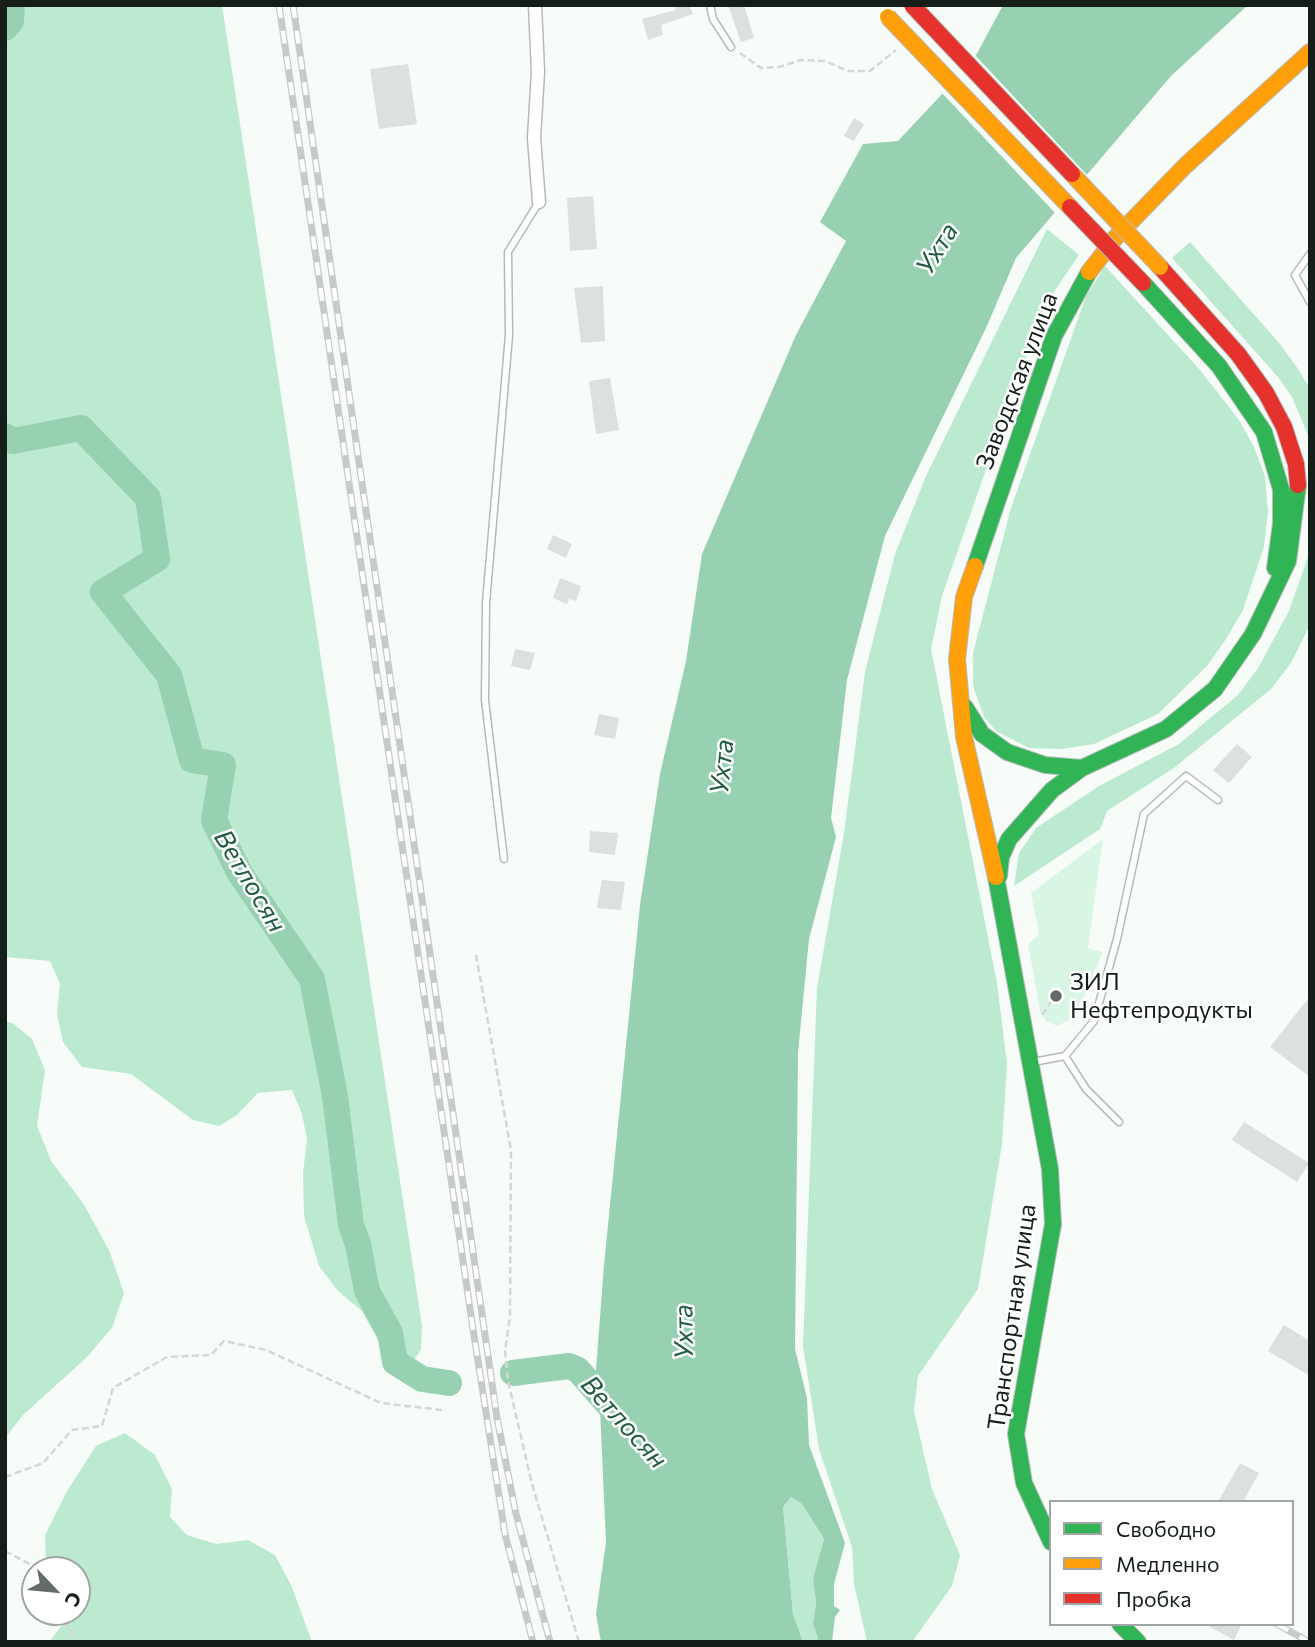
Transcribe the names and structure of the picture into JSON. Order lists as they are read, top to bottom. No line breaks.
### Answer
{"streets":{"street":["Заводская улица","Транспортная улица"]},"crossings":[["Заводская улица","Транспортная улица"]],"water":["Ухта","Ветлосян"],"places":["ЗИЛ Нефтепродукты"],"legend":["Свободно","Медленно","Пробка"],"north":"bottom right"}
